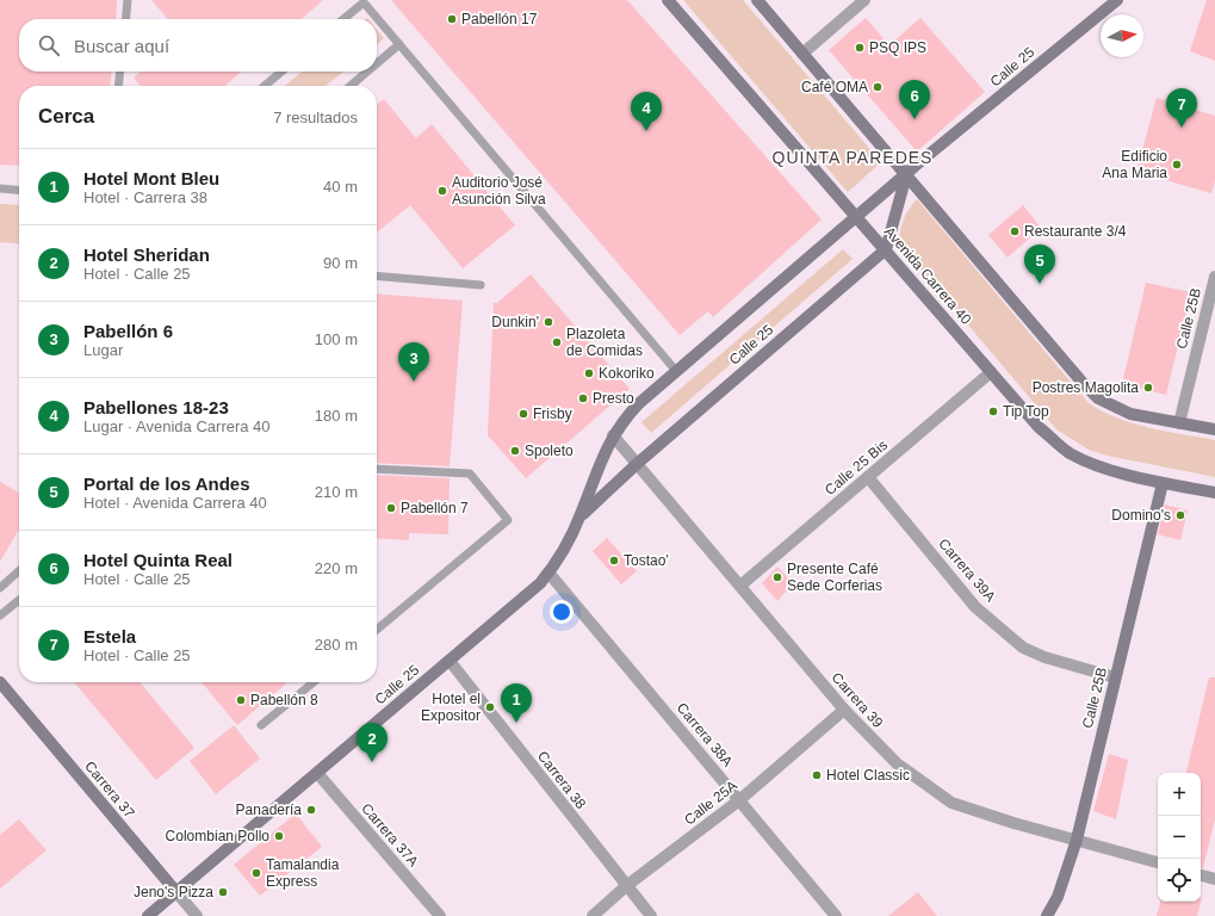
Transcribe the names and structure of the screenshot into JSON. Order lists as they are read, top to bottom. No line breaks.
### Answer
{"streets":{"street":["Calle 25","Avenida Carrera 40","Calle 25B","Calle 25 Bis","Carrera 39A","Carrera 39","Carrera 38A","Carrera 38","Carrera 37","Calle 25A","Carrera 37A"]},"crossings":[["Calle 25","Avenida Carrera 40"],["Calle 25","Carrera 39"],["Calle 25","Carrera 38A"],["Calle 25","Carrera 38"],["Calle 25","Carrera 37"],["Calle 25","Carrera 37A"],["Avenida Carrera 40","Calle 25B"],["Avenida Carrera 40","Calle 25 Bis"],["Calle 25B","Carrera 39A"],["Calle 25B","Carrera 39"],["Calle 25 Bis","Carrera 39A"],["Calle 25 Bis","Carrera 39"],["Carrera 39","Calle 25A"],["Carrera 38A","Calle 25A"],["Carrera 38","Calle 25A"]],"districts":["QUINTA PAREDES"],"places":["Pabellón 17","PSQ IPS","Café OMA","Edificio Ana Maria","Auditorio José Asunción Silva","Restaurante 3/4","Dunkin'","Plazoleta de Comidas","Kokoriko","Postres Magolita","Presto","Tip Top","Frisby","Spoleto","Pabellón 7","Domino's","Tostao’","Presente Café Sede Corferias","Pabellón 8","Hotel el Expositor","Hotel Classic","Panadería","Colombian Pollo","Tamalandia Express","Jeno's Pizza"],"north":"right","page":{"search":"Buscar aquí","pins":["6","7","4","5","3","1","2"],"heading":["Cerca","7 resultados"],"list":[{"mark":"1","name":"Hotel Mont Bleu","note":"Hotel · Carrera 38","value":"40 m"},{"mark":"2","name":"Hotel Sheridan","note":"Hotel · Calle 25","value":"90 m"},{"mark":"3","name":"Pabellón 6","note":"Lugar","value":"100 m"},{"mark":"4","name":"Pabellones 18-23","note":"Lugar · Avenida Carrera 40","value":"180 m"},{"mark":"5","name":"Portal de los Andes","note":"Hotel · Avenida Carrera 40","value":"210 m"},{"mark":"6","name":"Hotel Quinta Real","note":"Hotel · Calle 25","value":"220 m"},{"mark":"7","name":"Estela","note":"Hotel · Calle 25","value":"280 m"}],"map_buttons":["+","−"]}}
